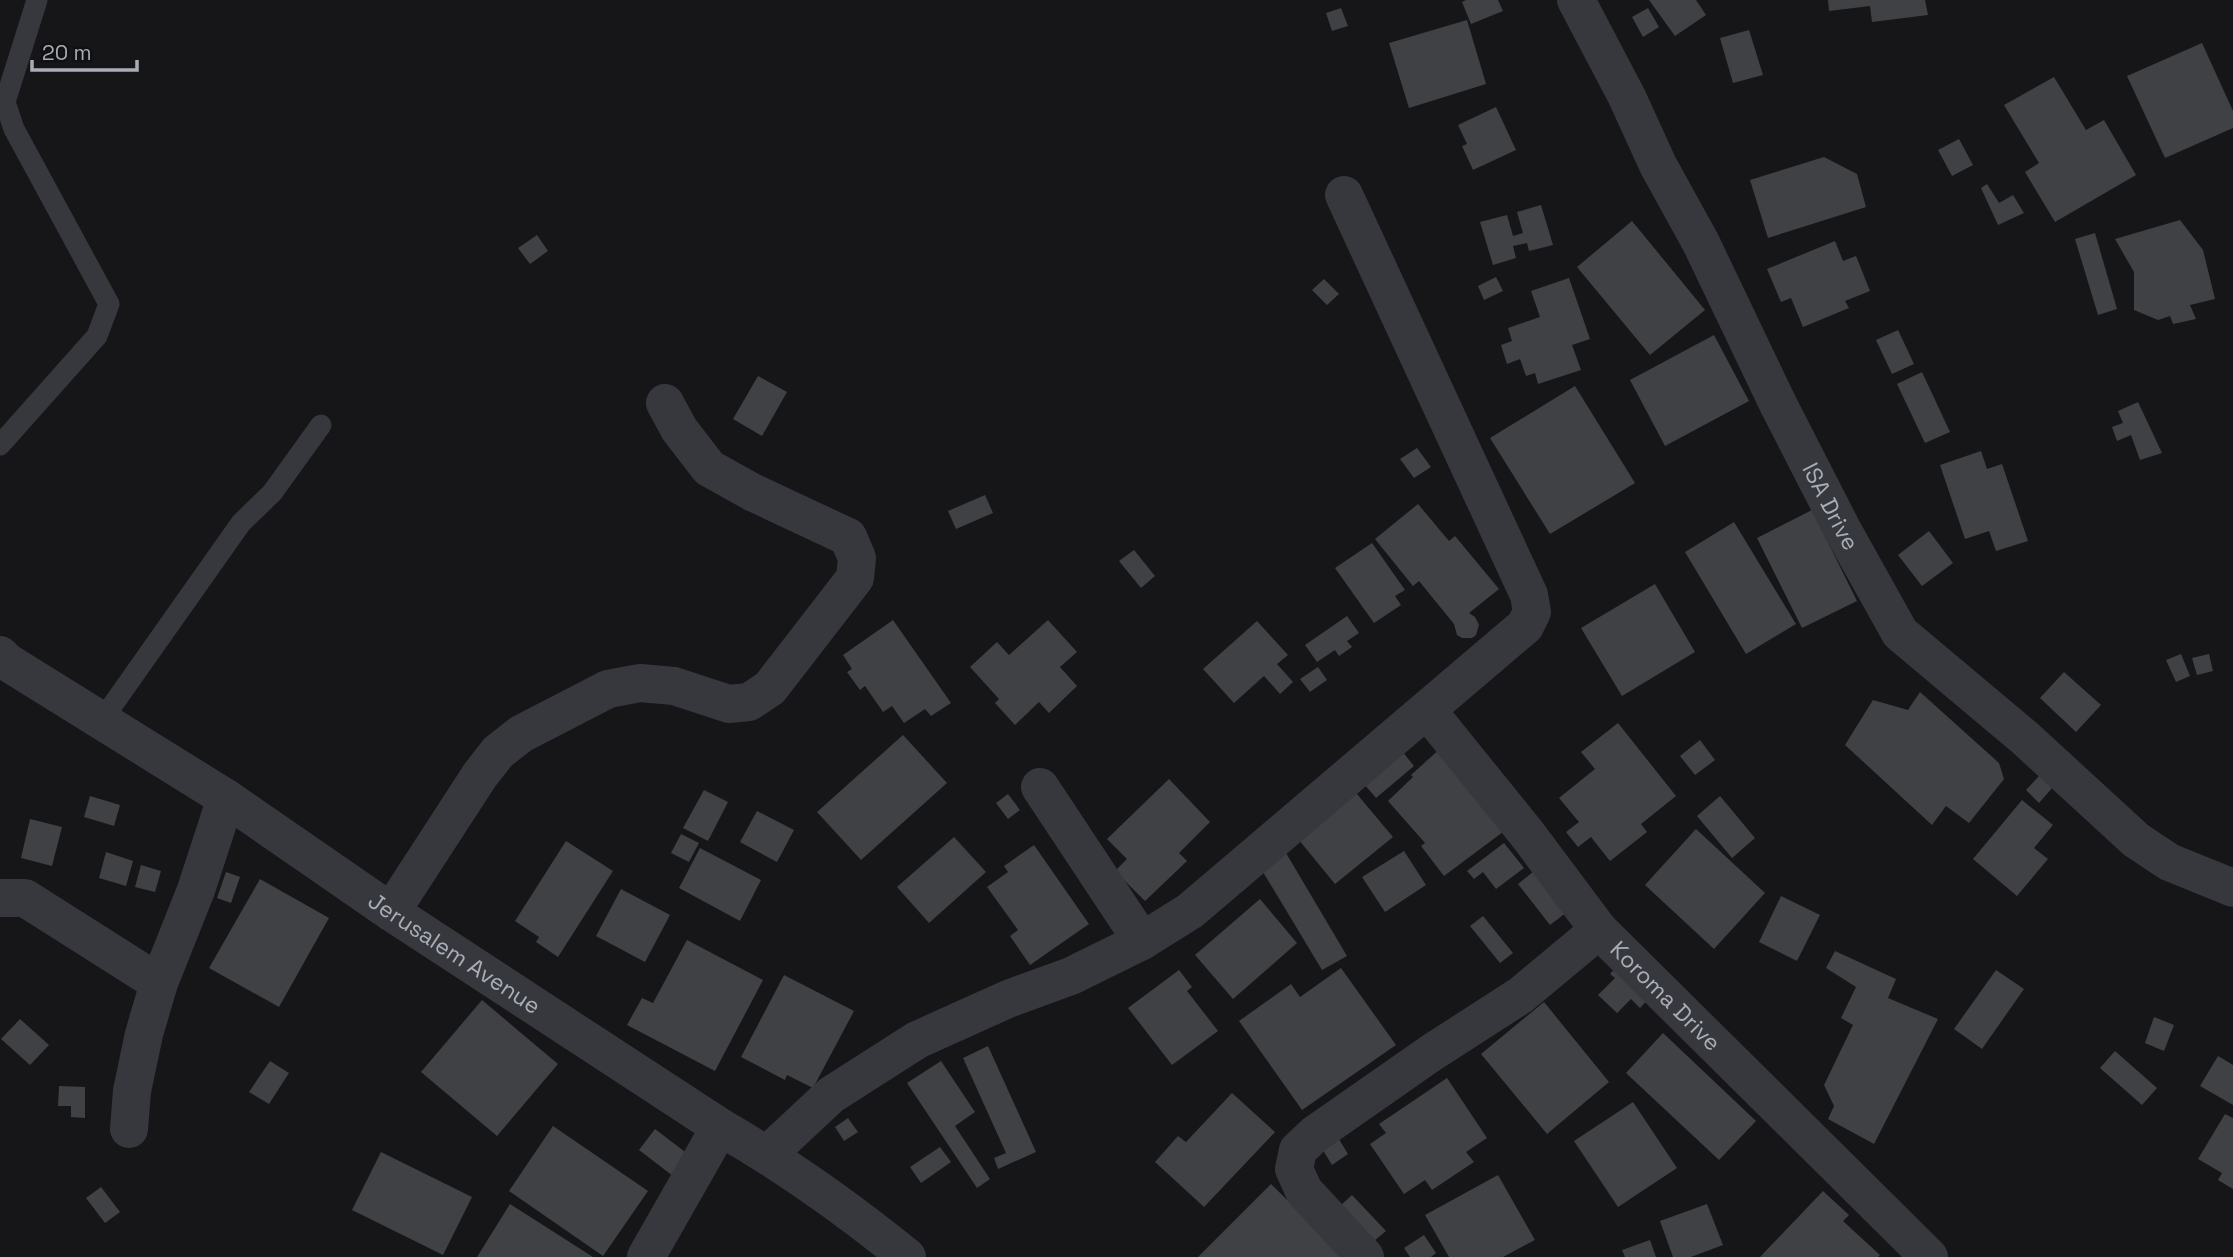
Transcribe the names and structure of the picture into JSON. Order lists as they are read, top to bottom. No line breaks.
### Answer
{"streets":{"street":["ISA Drive","Jerusalem Avenue","Koroma Drive"]},"scale_bar":"20 m"}
